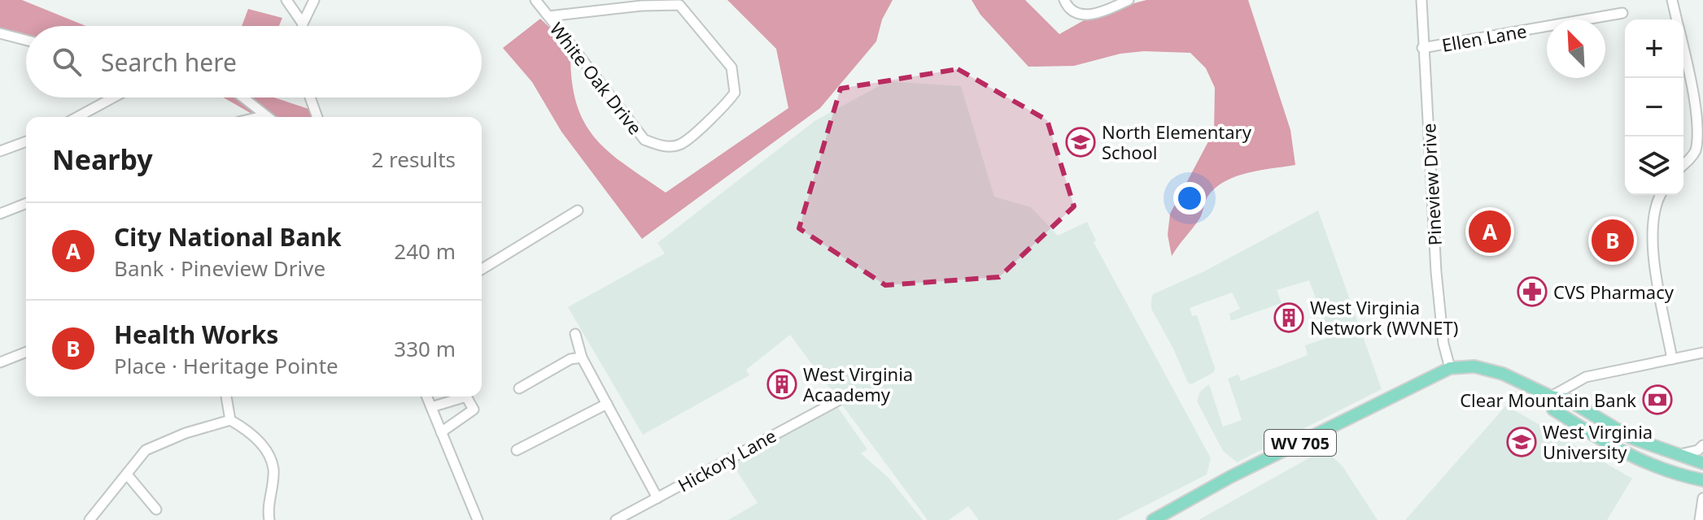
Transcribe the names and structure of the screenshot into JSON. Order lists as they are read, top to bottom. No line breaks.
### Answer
{"streets":{"main road":["WV 705"],"street":["Ellen Lane","White Oak Drive","Pineview Drive","Hickory Lane"]},"crossings":[["Ellen Lane","Pineview Drive"],["Pineview Drive","WV 705"]],"places":{"school or university":["North Elementary School","West Virginia University"],"pharmacy":["CVS Pharmacy"],"building":["West Virginia Network (WVNET)","West Virginia Acaademy"],"bank":["Clear Mountain Bank"]},"north":"top left","page":{"map_buttons":["+","−"],"search":"Search here","heading":["Nearby","2 results"],"list":[{"mark":"A","name":"City National Bank","note":"Bank · Pineview Drive","value":"240 m"},{"mark":"B","name":"Health Works","note":"Place · Heritage Pointe","value":"330 m"}],"pins":["A","B"]}}
